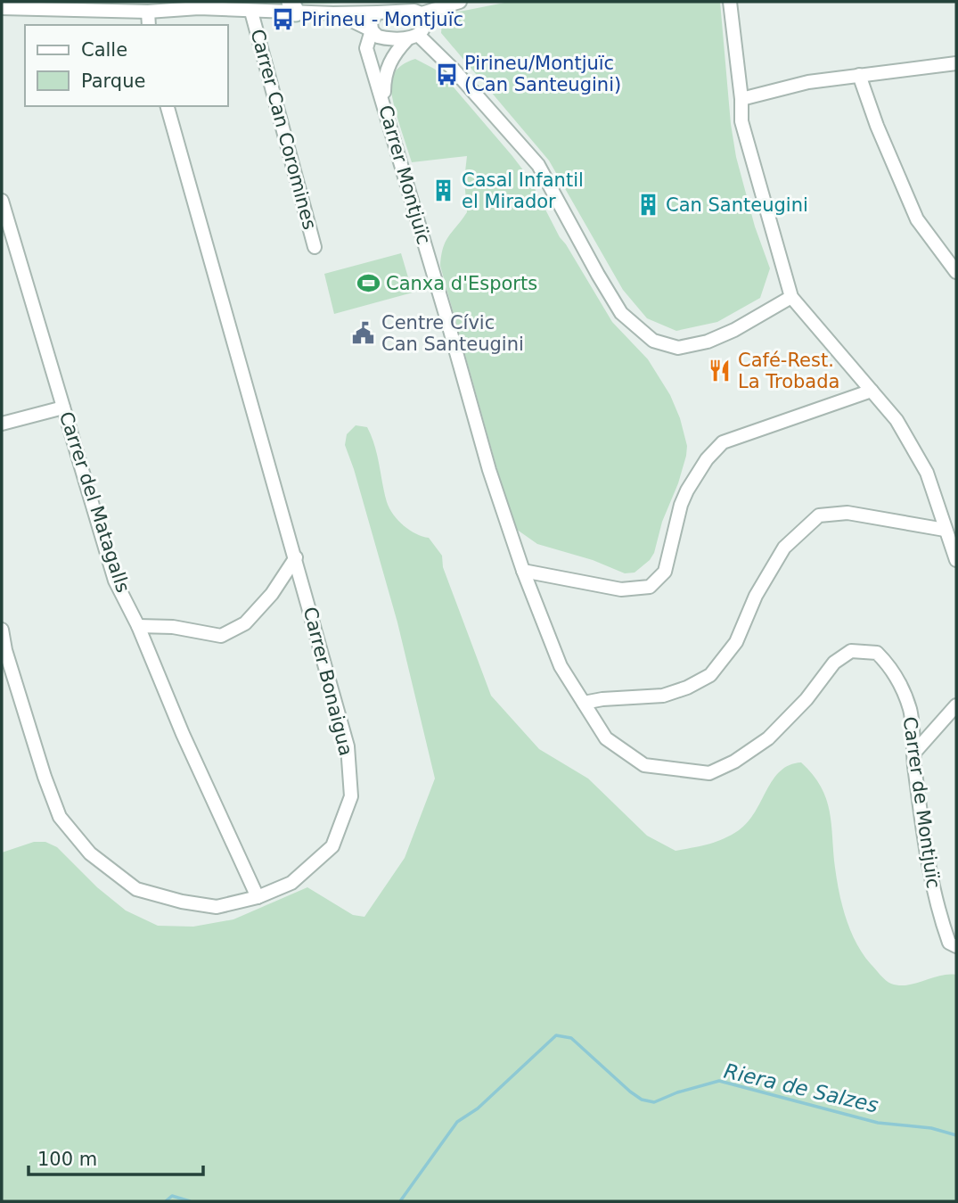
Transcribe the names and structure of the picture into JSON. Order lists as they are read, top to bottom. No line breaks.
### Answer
{"streets":{"street":["Carrer Can Coromines","Carrer Montjuïc","Carrer del Matagalls","Carrer Bonaigua","Carrer de Montjuïc"]},"crossings":[["Carrer Montjuïc","Carrer de Montjuïc"],["Carrer del Matagalls","Carrer Bonaigua"]],"water":["Riera de Salzes"],"places":{"bus stop":["Pirineu - Montjuïc","Pirineu/Montjuïc (Can Santeugini)"],"building":["Casal Infantil el Mirador","Can Santeugini"],"sports":["Canxa d'Esports"],"public building":["Centre Cívic Can Santeugini"],"restaurant":["Café-Rest. La Trobada"]},"legend":["Calle","Parque"],"scale_bar":"100 m"}
